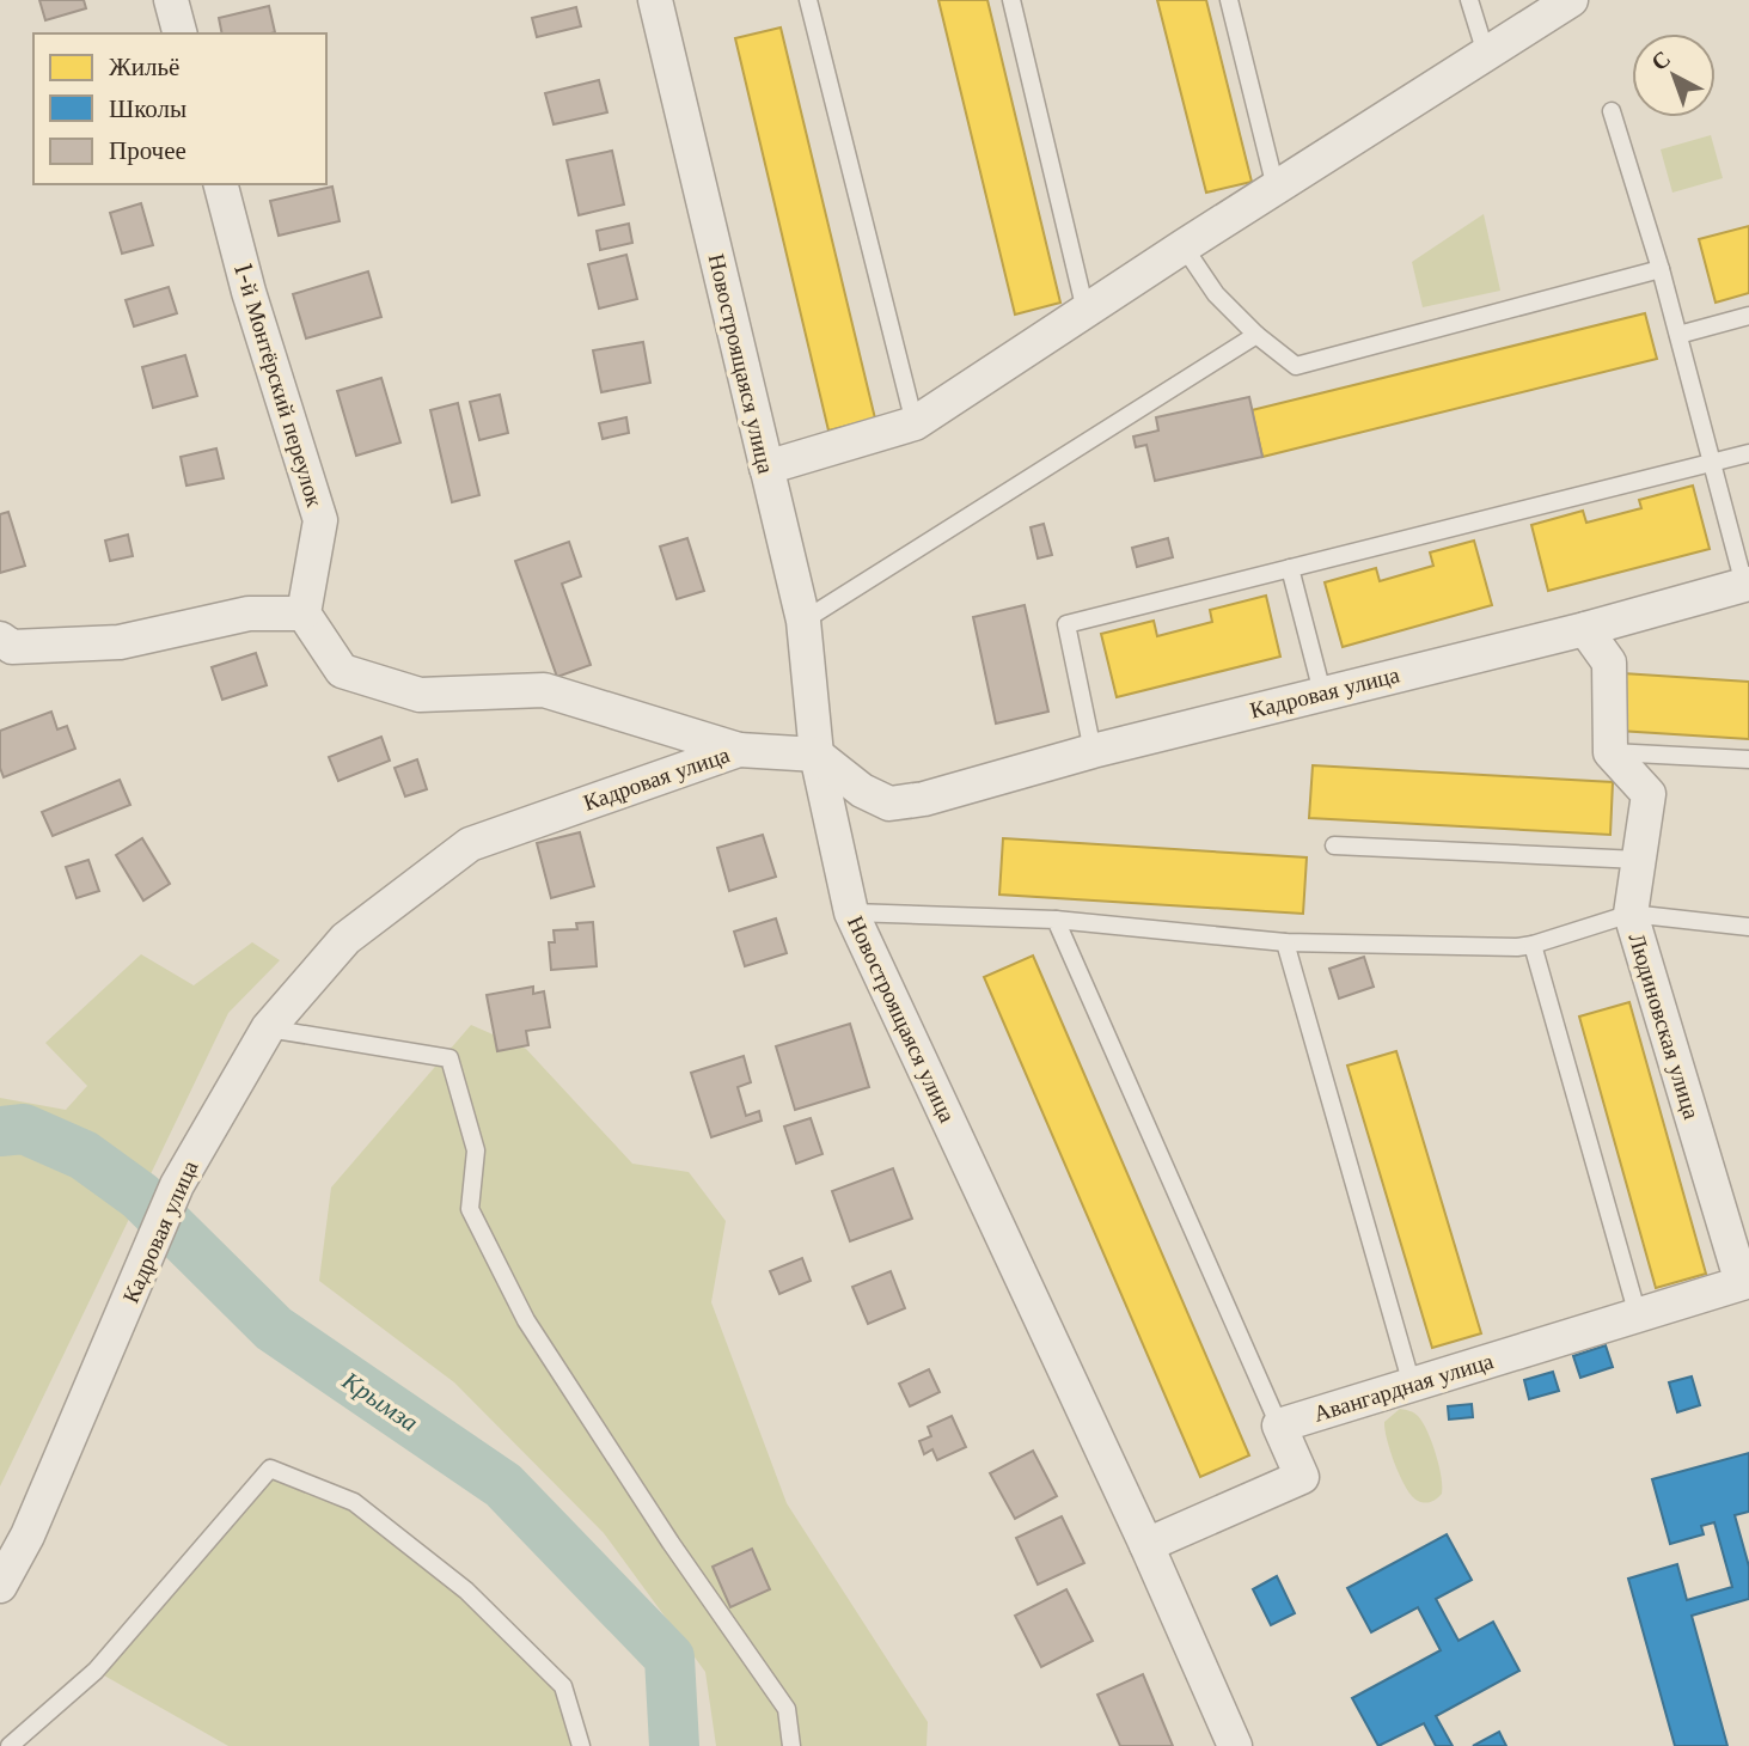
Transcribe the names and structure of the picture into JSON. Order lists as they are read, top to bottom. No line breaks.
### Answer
{"streets":{"street":["Новостроящаяся улица","1-й Монтёрский переулок","Кадровая улица","Людиновская улица","Авангардная улица"]},"crossings":[["Новостроящаяся улица","Кадровая улица"],["Людиновская улица","Авангардная улица"]],"water":["Крымза"],"legend":["Жильё","Школы","Прочее"],"north":"top left"}
